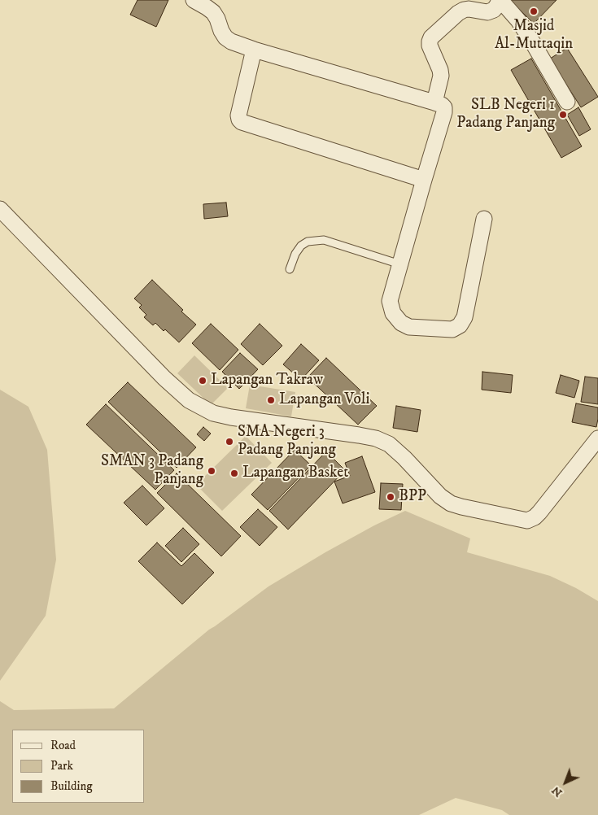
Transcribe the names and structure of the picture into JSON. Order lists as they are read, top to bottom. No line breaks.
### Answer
{"places":["Masjid Al-Muttaqin","SLB Negeri 1 Padang Panjang","Lapangan Takraw","Lapangan Voli","SMA Negeri 3 Padang Panjang","SMAN 3 Padang Panjang","Lapangan Basket","BPP"],"legend":["Road","Park","Building"],"north":"bottom left"}
